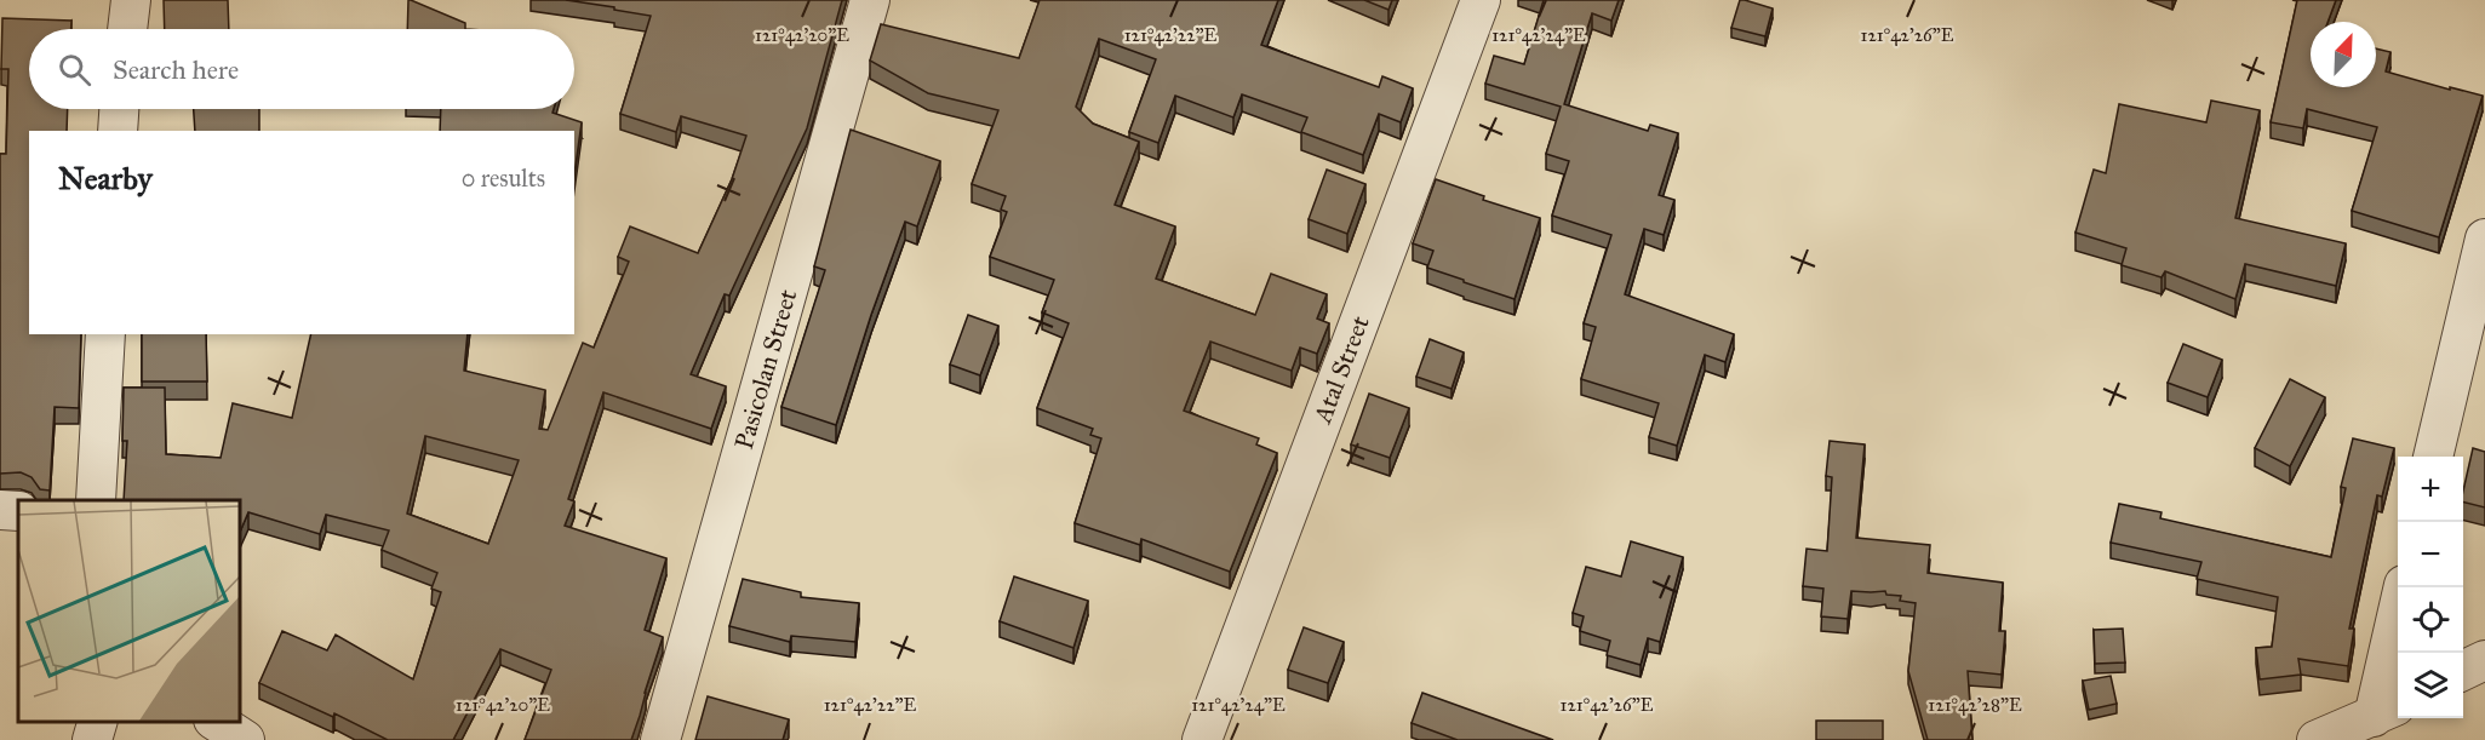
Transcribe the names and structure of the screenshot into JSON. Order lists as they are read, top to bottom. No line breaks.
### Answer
{"streets":{"street":["Pasicolan Street","Atal Street"]},"north":"top right","page":{"search":"Search here","heading":["Nearby","0 results"],"map_buttons":["+","−"]},"coordinates":["121°42'20\"E","121°42'22\"E","121°42'24\"E","121°42'26\"E","121°42'28\"E"]}
